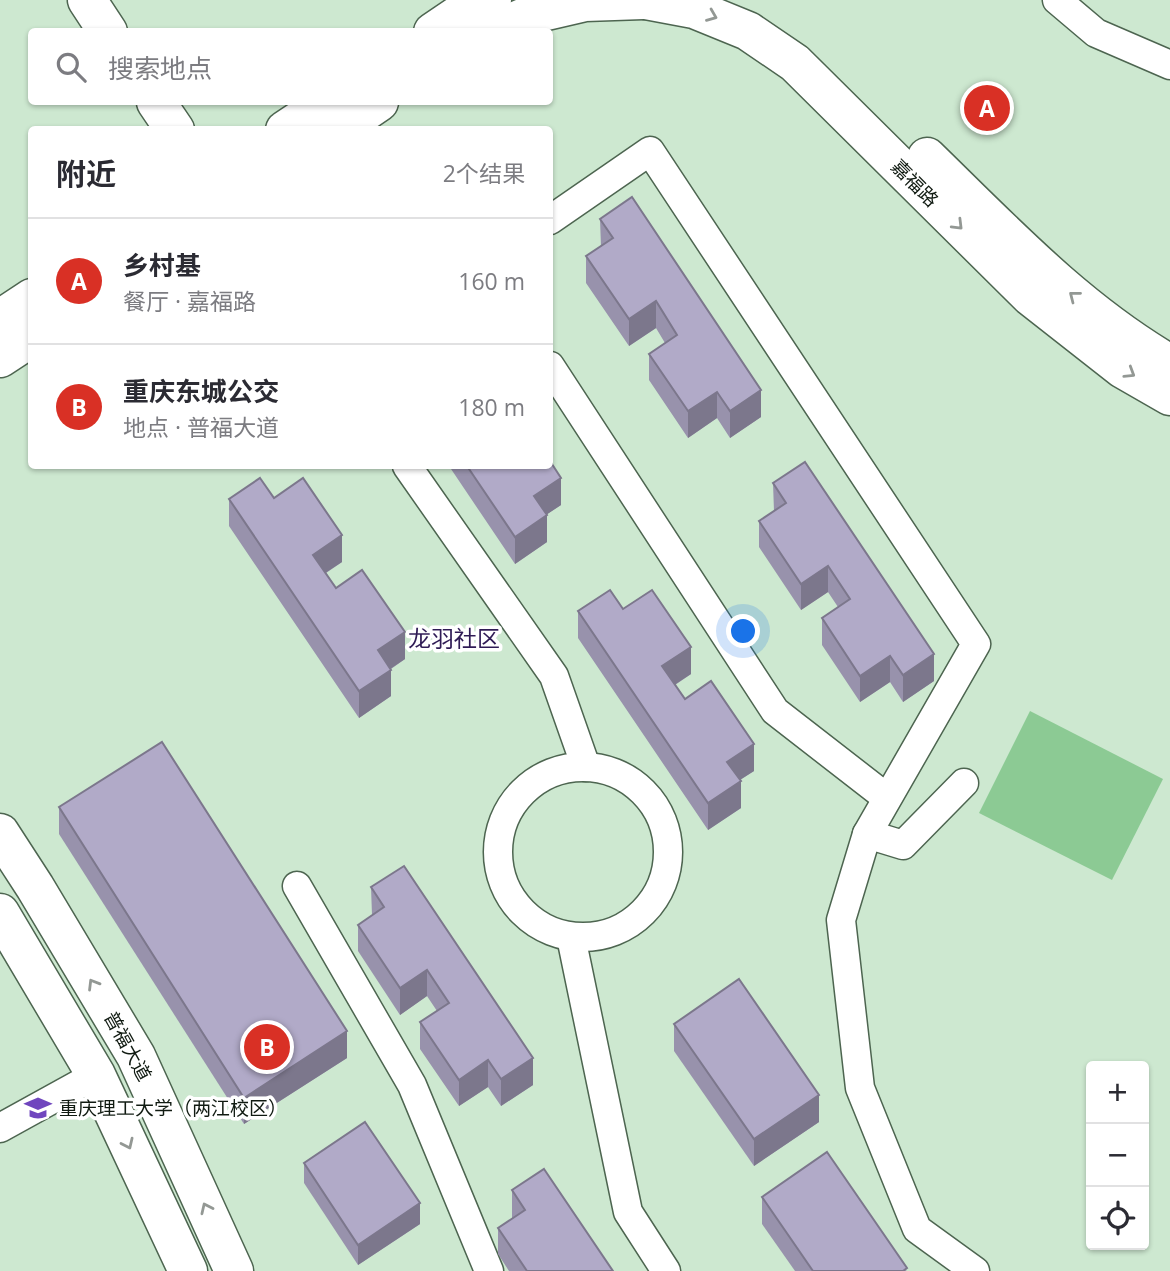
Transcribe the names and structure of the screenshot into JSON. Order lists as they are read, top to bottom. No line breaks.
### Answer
{"streets":{"main road":["嘉福路","普福大道"]},"districts":["龙羽社区"],"places":{"school or university":["重庆理工大学（两江校区）"]},"page":{"search":"搜索地点","pins":["A","B"],"heading":["附近","2个结果"],"list":[{"mark":"A","name":"乡村基","note":"餐厅 · 嘉福路","value":"160 m"},{"mark":"B","name":"重庆东城公交","note":"地点 · 普福大道","value":"180 m"}],"map_buttons":["+","−"]}}
